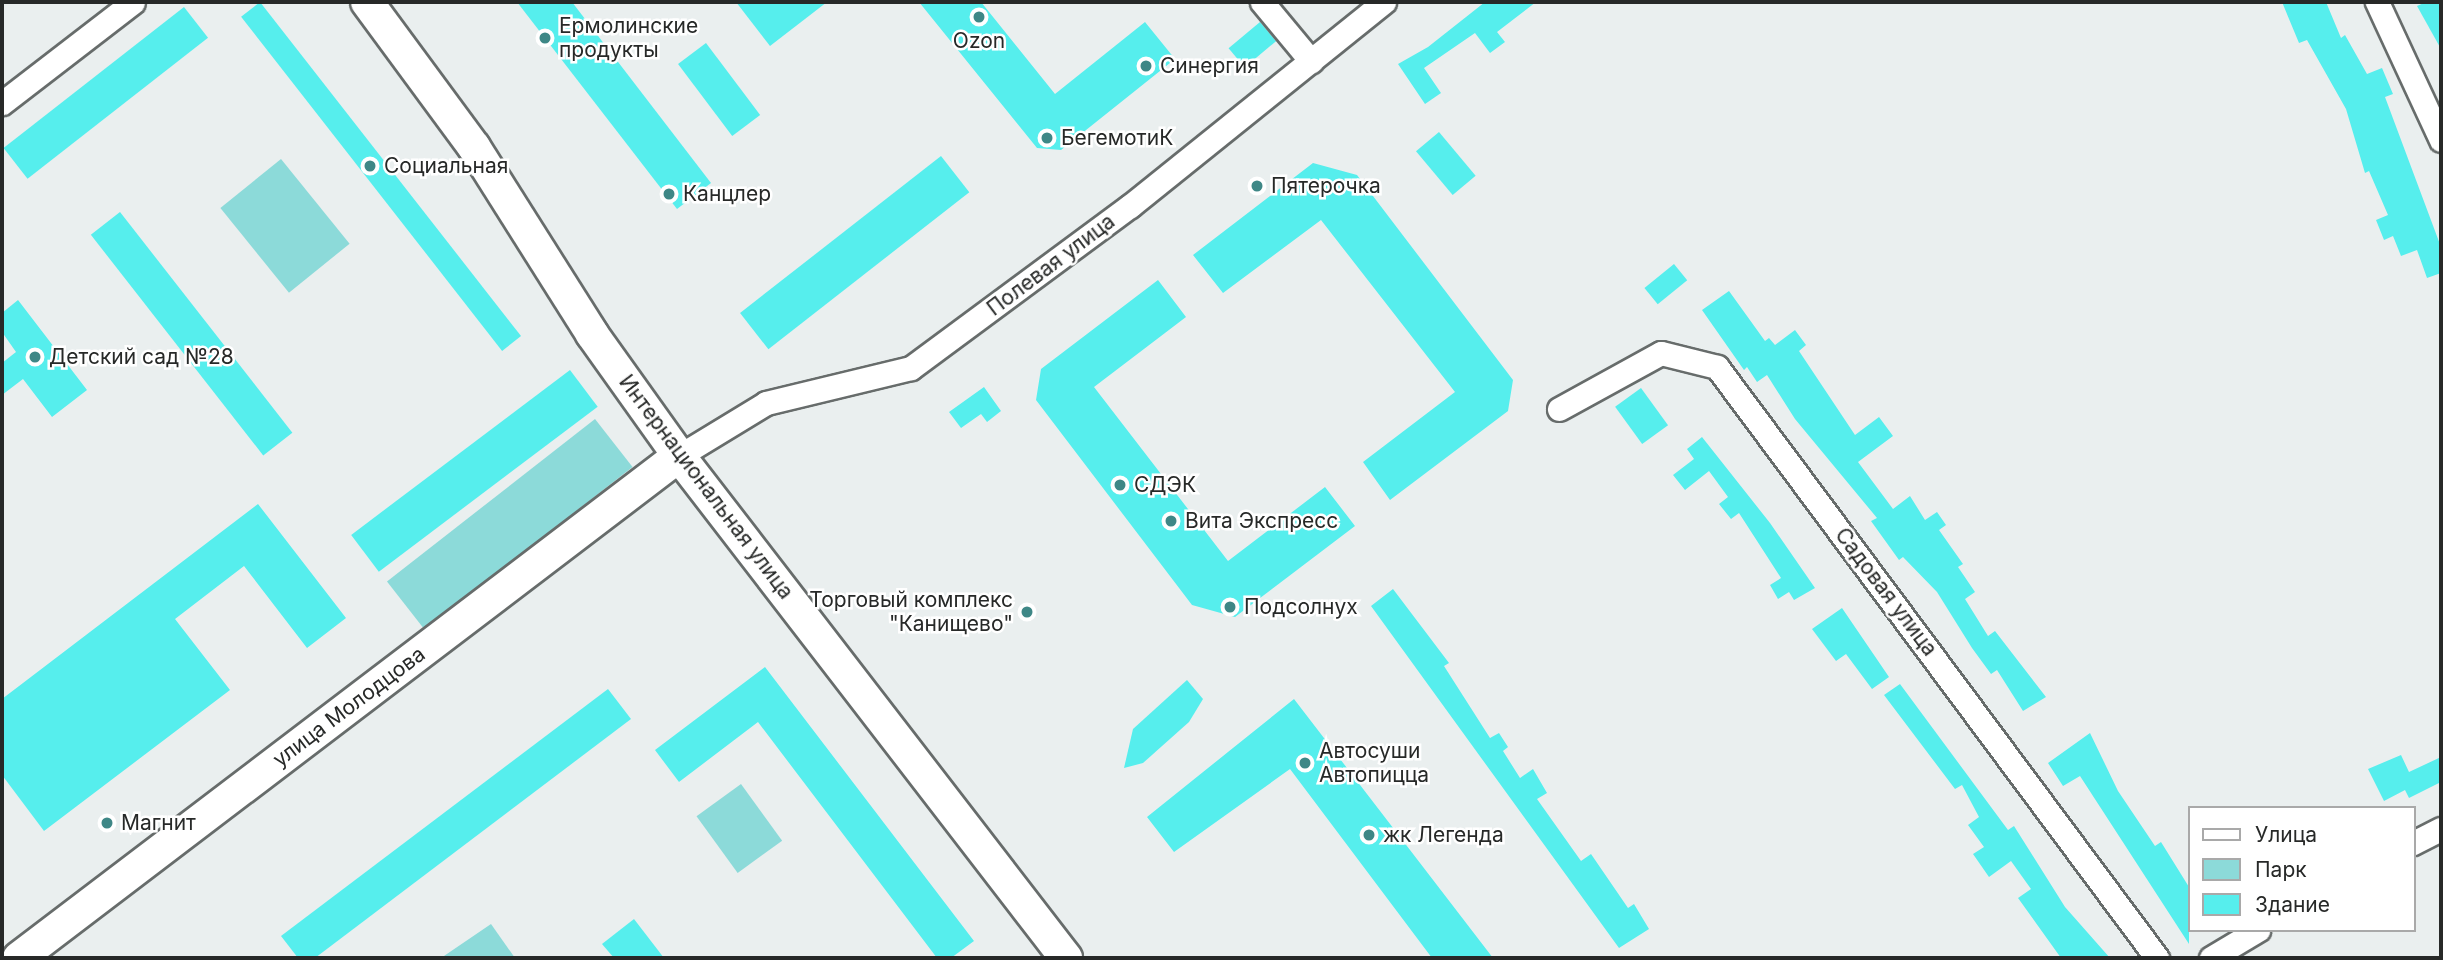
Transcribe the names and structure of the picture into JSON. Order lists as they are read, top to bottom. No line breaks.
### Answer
{"streets":{"main road":["Интернациональная улица","улица Молодцова"],"street":["Полевая улица","Садовая улица"]},"crossings":[["Полевая улица","Интернациональная улица"],["Полевая улица","улица Молодцова"],["Интернациональная улица","улица Молодцова"]],"places":["Ozon","Ермолинские продукты","Синергия","БегемотиК","Социальная","Пятерочка","Канцлер","Детский сад №28","СДЭК","Вита Экспресс","Подсолнух","Торговый комплекс \"Канищево\"","Автосуши Автопицца","Магнит","жк Легенда"],"legend":["Улица","Парк","Здание"]}
